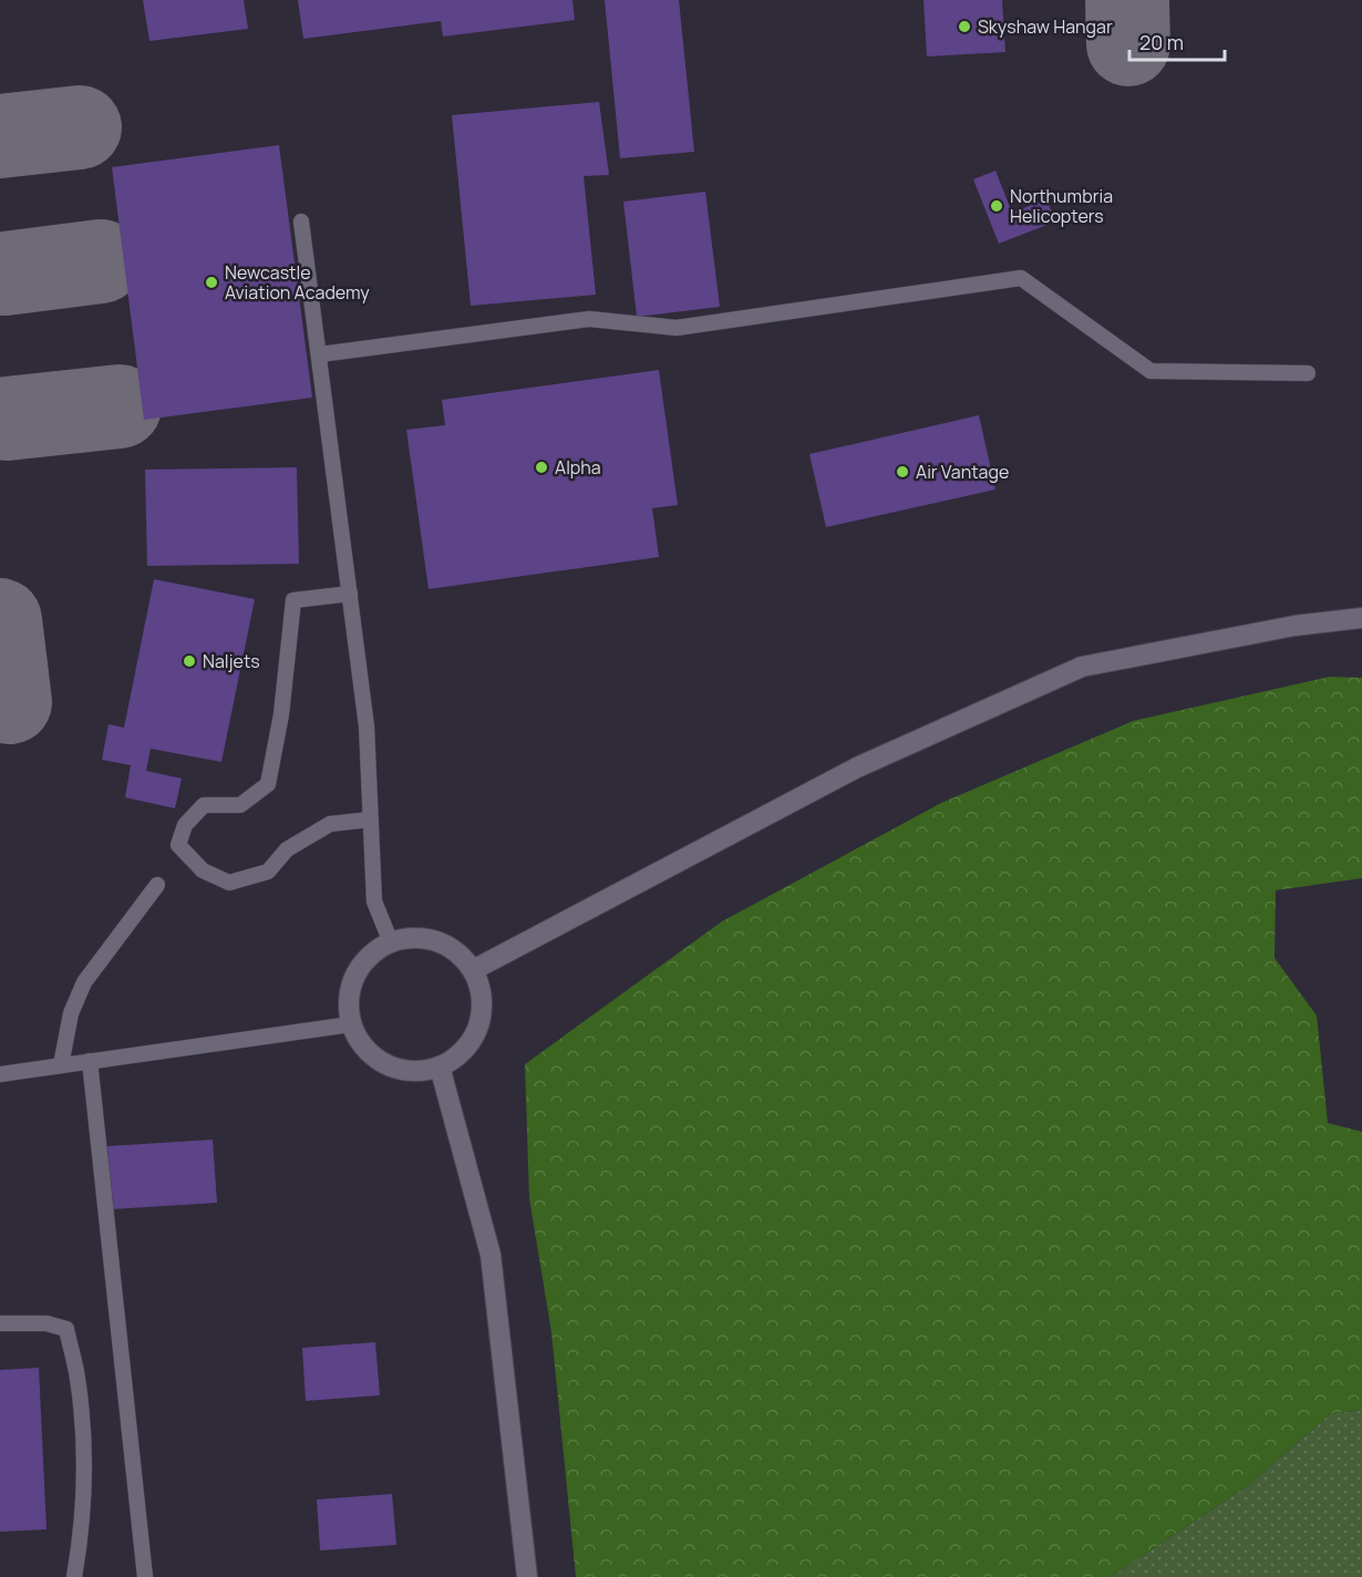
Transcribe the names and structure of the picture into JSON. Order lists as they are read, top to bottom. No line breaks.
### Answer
{"places":["Skyshaw Hangar","Northumbria Helicopters","Newcastle Aviation Academy","Alpha","Air Vantage","Naljets"],"scale_bar":"20 m"}
